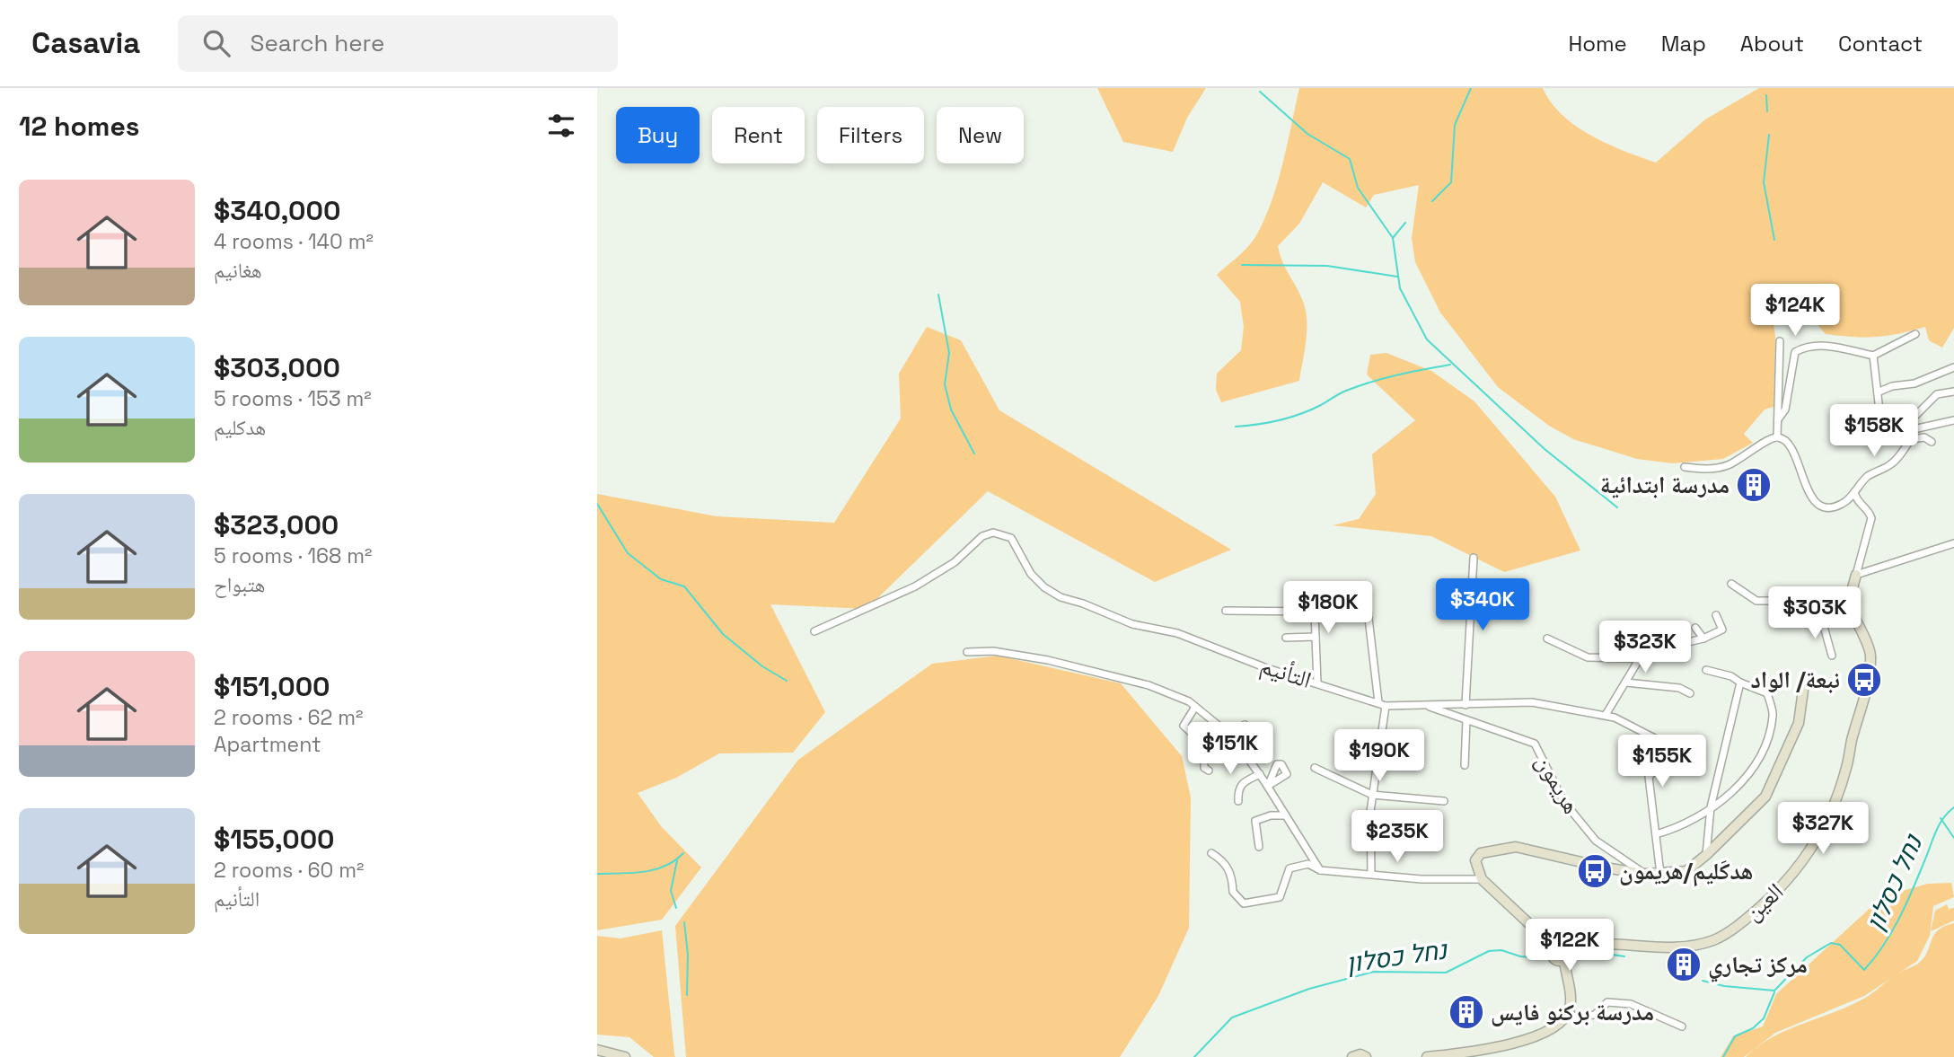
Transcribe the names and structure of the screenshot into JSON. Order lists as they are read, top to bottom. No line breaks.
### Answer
{"streets":{"street":["التأنيم","هريمون","العين"]},"crossings":[["التأنيم","هريمون"]],"water":["נחל כסלון"],"places":{"building":["مدرسة ابتدائية","مركز تجاري","مدرسة بركنو فايس"],"bus stop":["نبعة/ الواد","هدكَليم/هريمون"]},"page":{"header":"Casavia","search":"Search here","nav":["Home","Map","About","Contact"],"heading":"12 homes","chip":["Buy","Rent","Filters","New"],"list":[{"name":"$340,000","note":"4 rooms · 140 m² · هغانيم"},{"name":"$303,000","note":"5 rooms · 153 m² · هدكليم"},{"name":"$323,000","note":"5 rooms · 168 m² · هتبواح"},{"name":"$151,000","note":"2 rooms · 62 m² · Apartment"},{"name":"$155,000","note":"2 rooms · 60 m² · التأنيم"}],"price":["$124K","$158K","$340K","$180K","$303K","$323K","$151K","$190K","$155K","$327K","$235K","$122K"]}}
